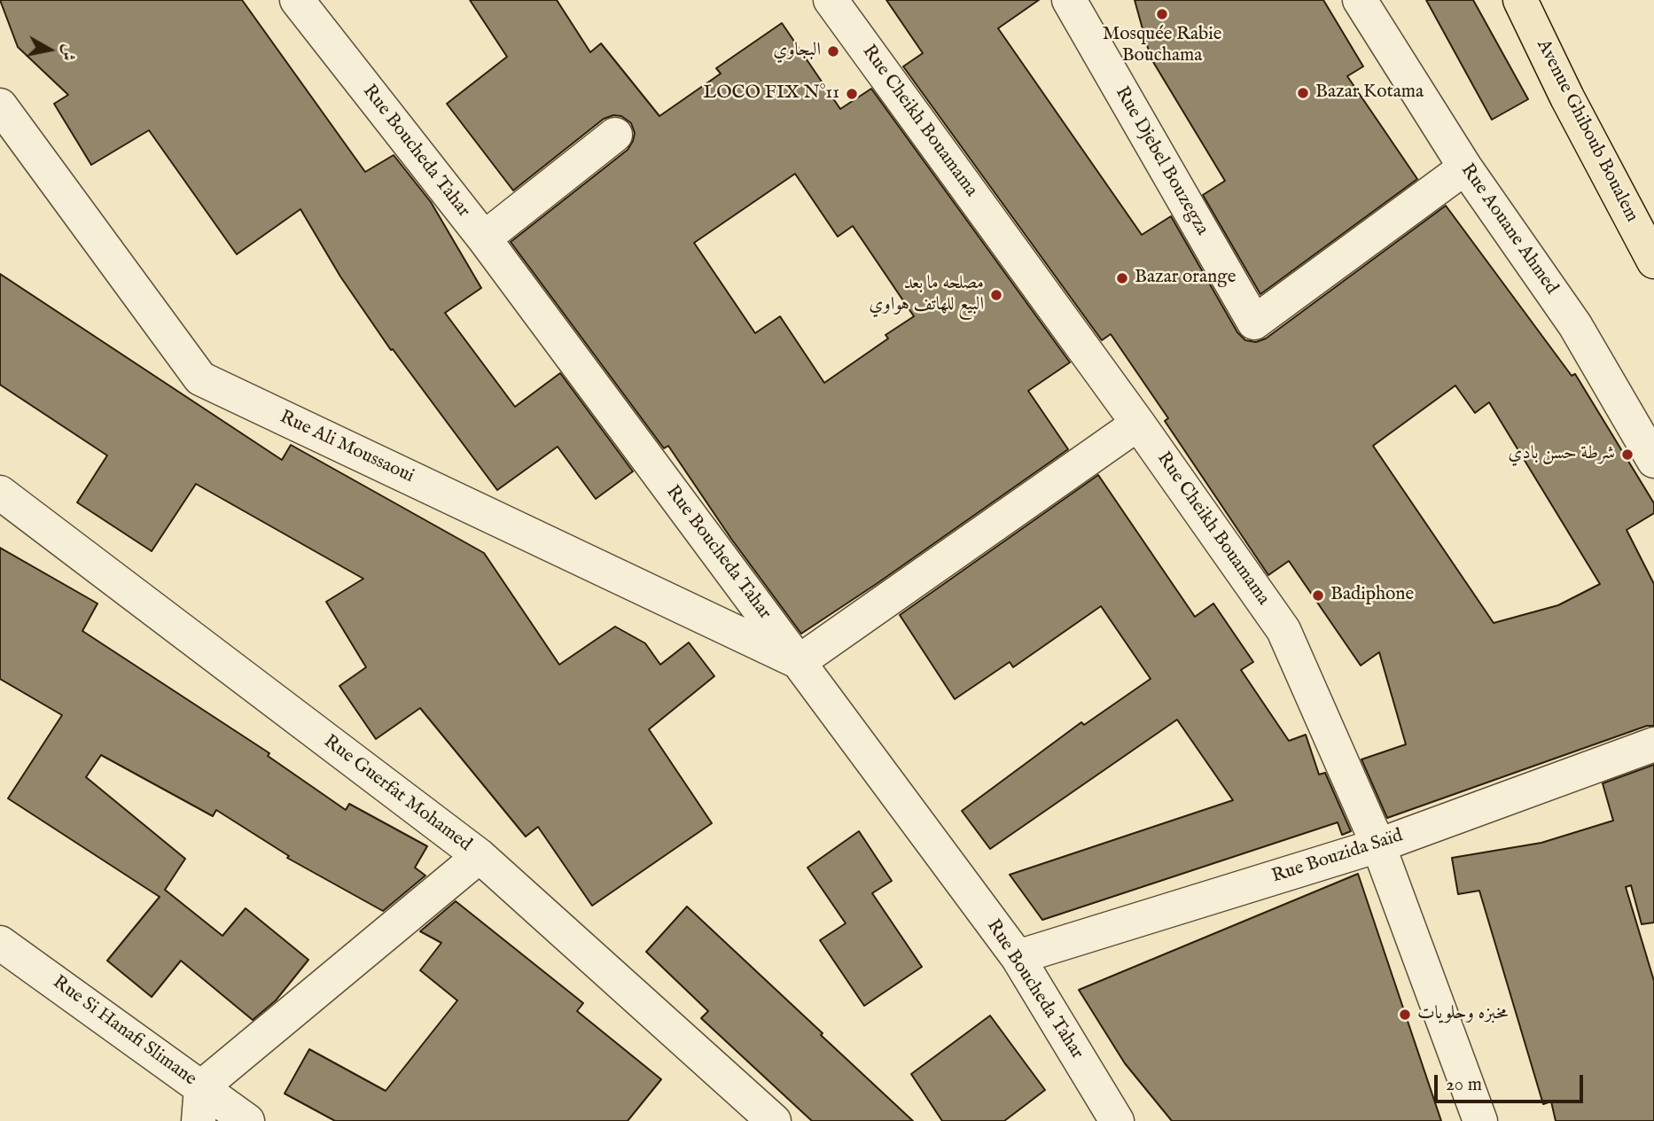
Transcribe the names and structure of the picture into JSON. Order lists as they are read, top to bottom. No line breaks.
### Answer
{"streets":{"main road":["Avenue Ghiboub Boualem"],"street":["Rue Cheikh Bouamama","Rue Boucheda Tahar","Rue Djebel Bouzegza","Rue Aouane Ahmed","Rue Ali Moussaoui","Rue Guerfat Mohamed","Rue Bouzida Saïd","Rue Si Hanafi Slimane"]},"crossings":[["Rue Cheikh Bouamama","Rue Bouzida Saïd"],["Rue Boucheda Tahar","Rue Ali Moussaoui"],["Rue Boucheda Tahar","Rue Bouzida Saïd"],["Rue Djebel Bouzegza","Rue Aouane Ahmed"]],"places":["Mosquée Rabie Bouchama","البجاوي","Bazar Kotama","LOCO FIX N°11","Bazar orange","مصلحه ما بعد البيع للهاتف هواوي","شرطة حسن بادي","Badiphone","مخبزه وحلويات"],"scale_bar":"20 m","north":"right"}
